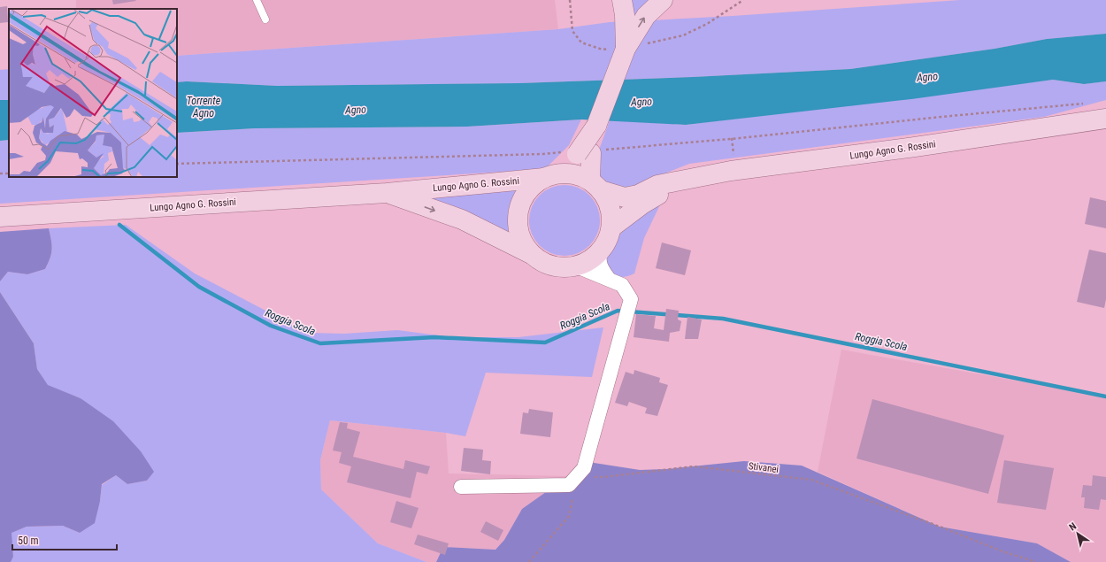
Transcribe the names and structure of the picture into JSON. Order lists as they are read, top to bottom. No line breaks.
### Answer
{"streets":{"main road":["Lungo Agno G. Rossini"],"path":["Stivanei"]},"water":["Agno","Torrente Agno","Roggia Scola"],"scale_bar":"50 m","north":"top left"}
